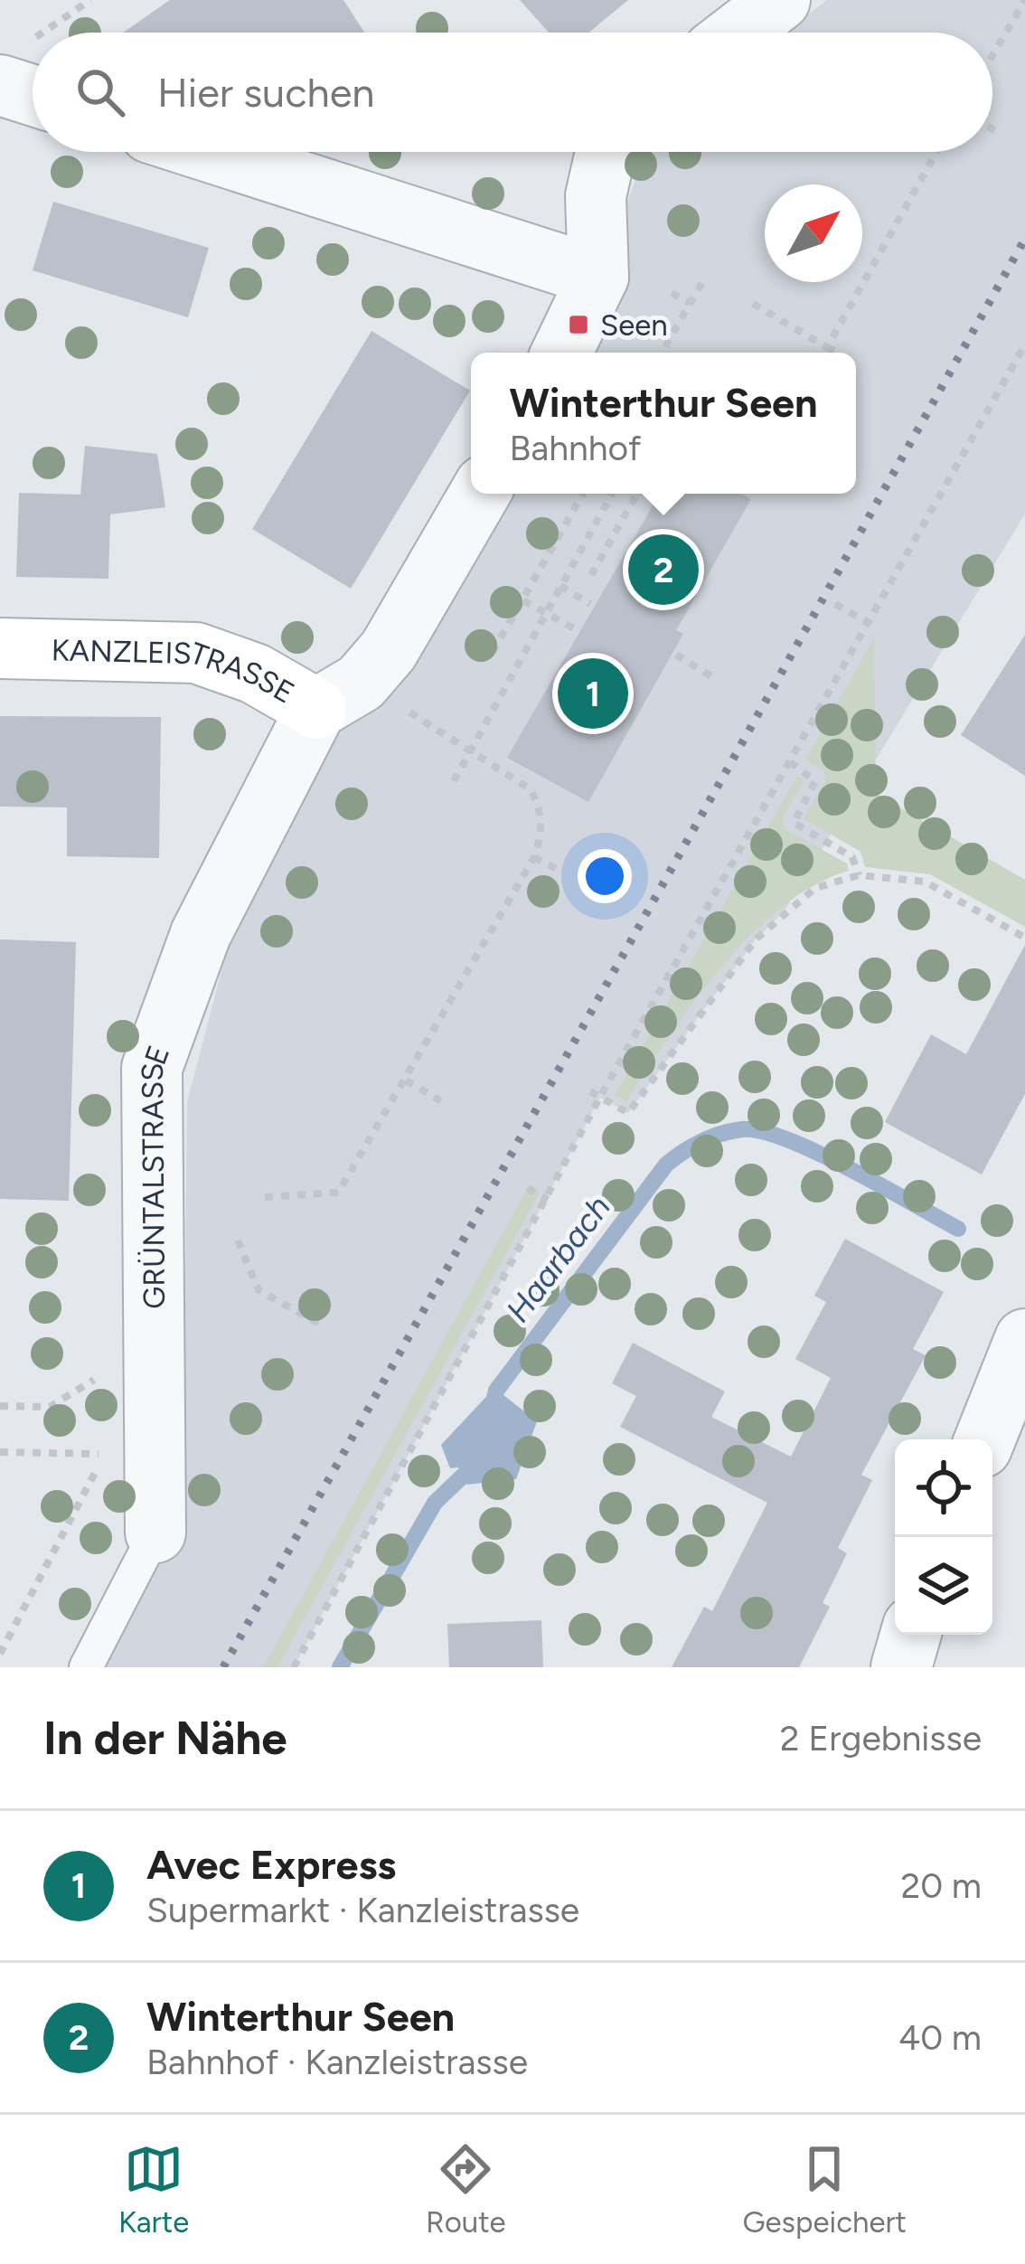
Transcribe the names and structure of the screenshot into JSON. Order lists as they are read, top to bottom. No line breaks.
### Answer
{"streets":{"street":["KANZLEISTRASSE","GRÜNTALSTRASSE"]},"crossings":[["KANZLEISTRASSE","GRÜNTALSTRASSE"]],"water":["Haarbach"],"places":{"transit":["Seen"]},"north":"top right","page":{"search":"Hier suchen","popup":["Winterthur Seen","Bahnhof"],"pins":["2","1"],"heading":["In der Nähe","2 Ergebnisse"],"list":[{"mark":"1","name":"Avec Express","note":"Supermarkt · Kanzleistrasse","value":"20 m"},{"mark":"2","name":"Winterthur Seen","note":"Bahnhof · Kanzleistrasse","value":"40 m"}],"nav":["Karte","Route","Gespeichert"]}}
